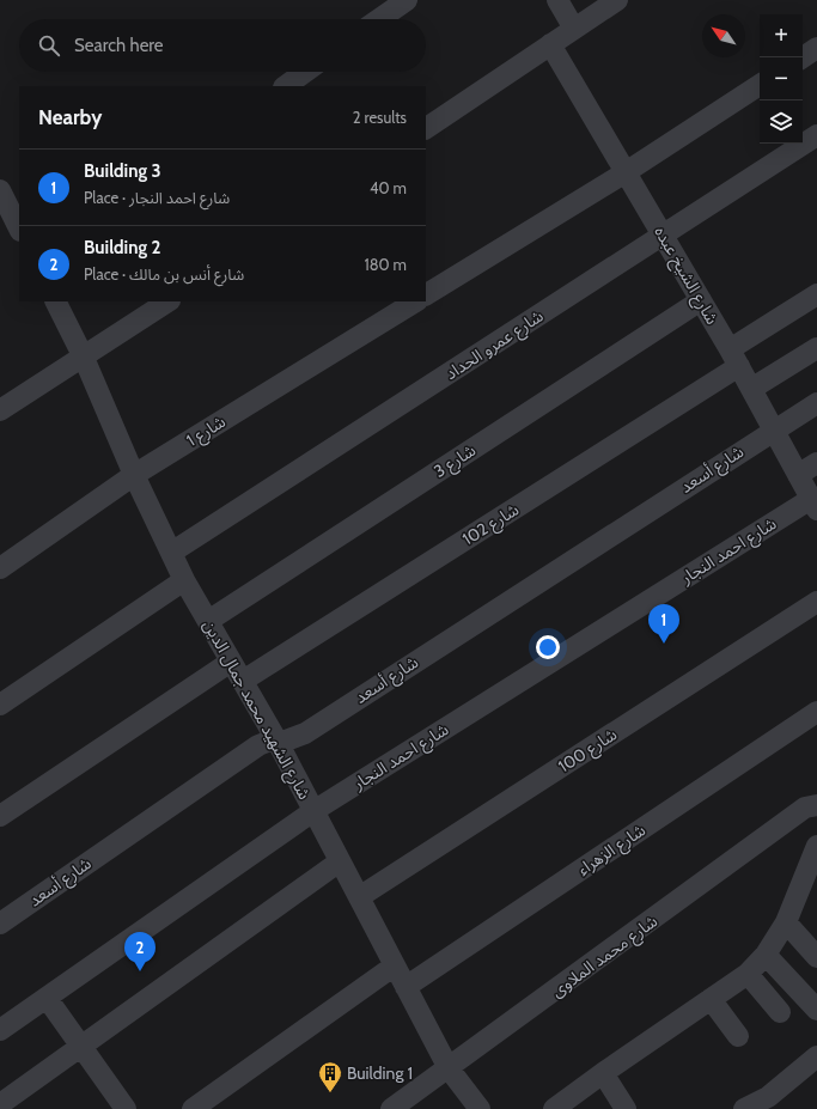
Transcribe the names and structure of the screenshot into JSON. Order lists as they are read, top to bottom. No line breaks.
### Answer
{"streets":{"street":["شارع الشيخ عبده","شارع عمرو الحداد","شارع 1","شارع 3","شارع أسعد","شارع 102","شارع احمد النجار","شارع الشهيد محمد جمال الدين","شارع 100","شارع الزهراء","شارع محمد الملاوى"]},"crossings":[["شارع الشيخ عبده","شارع عمرو الحداد"],["شارع الشيخ عبده","شارع 3"],["شارع الشيخ عبده","شارع أسعد"],["شارع الشيخ عبده","شارع 102"],["شارع الشيخ عبده","شارع احمد النجار"],["شارع عمرو الحداد","شارع الشهيد محمد جمال الدين"],["شارع 1","شارع الشهيد محمد جمال الدين"],["شارع 3","شارع الشهيد محمد جمال الدين"],["شارع أسعد","شارع الشهيد محمد جمال الدين"],["شارع 102","شارع الشهيد محمد جمال الدين"],["شارع احمد النجار","شارع الشهيد محمد جمال الدين"],["شارع الشهيد محمد جمال الدين","شارع 100"],["شارع الشهيد محمد جمال الدين","شارع الزهراء"],["شارع الشهيد محمد جمال الدين","شارع محمد الملاوى"]],"places":{"building":["Building 1"]},"north":"top left","page":{"map_buttons":["+","−"],"search":"Search here","heading":["Nearby","2 results"],"list":[{"mark":"1","name":"Building 3","note":"Place · شارع احمد النجار","value":"40 m"},{"mark":"2","name":"Building 2","note":"Place · شارع أنس بن مالك","value":"180 m"}],"pins":["1","2"]}}
